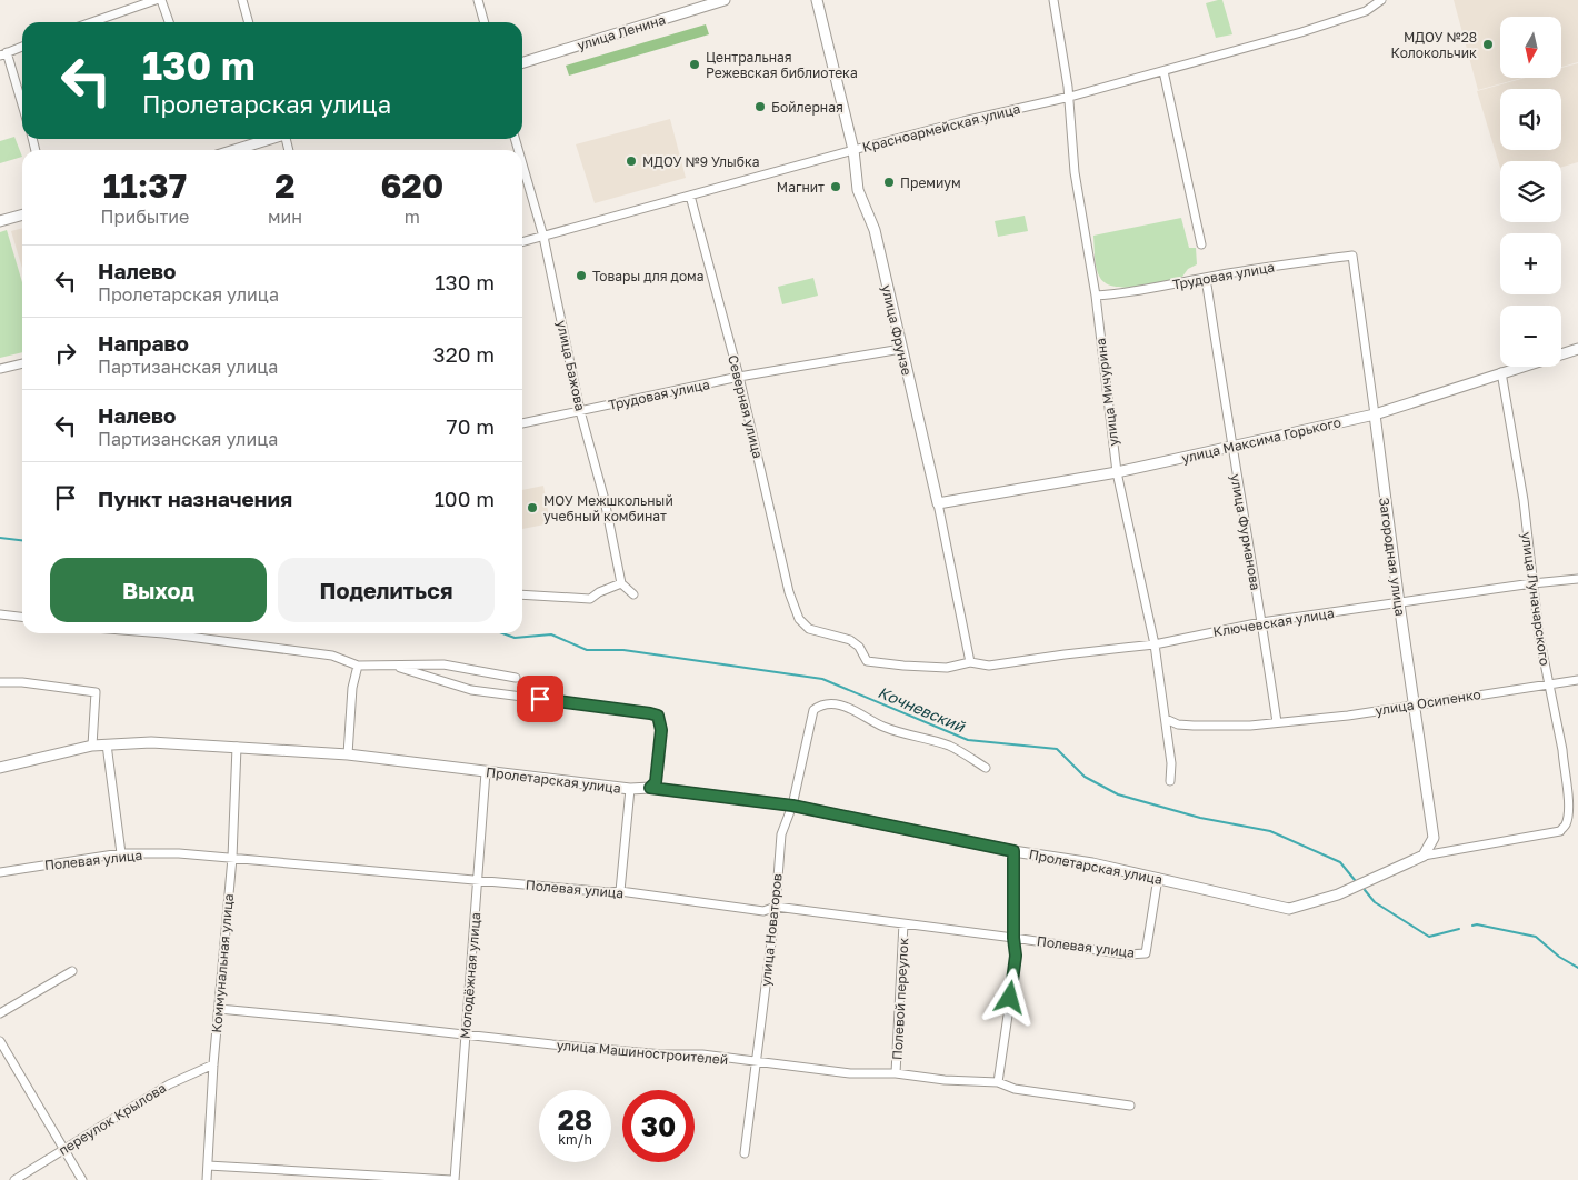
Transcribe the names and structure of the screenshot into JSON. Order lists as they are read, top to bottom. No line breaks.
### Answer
{"streets":{"street":["улица Ленина","Красноармейская улица","Трудовая улица","улица Фрунзе","улица Бажова","улица Мичурина","Северная улица","улица Максима Горького","улица Фурманова","Загородная улица","улица Луначарского","Ключевская улица","улица Осипенко","Пролетарская улица","Полевая улица","улица Новаторов","Коммунальная улица","Молодёжная улица","Полевой переулок","улица Машиностроителей","переулок Крылова"]},"crossings":[["Красноармейская улица","улица Фрунзе"],["Красноармейская улица","улица Бажова"],["Красноармейская улица","улица Мичурина"],["Красноармейская улица","Северная улица"],["Трудовая улица","улица Фрунзе"],["Трудовая улица","улица Бажова"],["Трудовая улица","улица Мичурина"],["Трудовая улица","Северная улица"],["Трудовая улица","улица Фурманова"],["Трудовая улица","Загородная улица"],["улица Фрунзе","улица Максима Горького"],["улица Фрунзе","Ключевская улица"],["улица Мичурина","улица Максима Горького"],["улица Мичурина","Ключевская улица"],["улица Мичурина","улица Осипенко"],["Северная улица","Ключевская улица"],["улица Максима Горького","улица Фурманова"],["улица Максима Горького","Загородная улица"],["улица Максима Горького","улица Луначарского"],["улица Фурманова","Ключевская улица"],["улица Фурманова","улица Осипенко"],["Загородная улица","улица Луначарского"],["Загородная улица","Ключевская улица"],["Загородная улица","улица Осипенко"],["Загородная улица","Пролетарская улица"],["улица Луначарского","Ключевская улица"],["улица Луначарского","улица Осипенко"],["улица Луначарского","Пролетарская улица"],["Пролетарская улица","Полевая улица"],["Пролетарская улица","улица Новаторов"],["Пролетарская улица","Коммунальная улица"],["Пролетарская улица","Молодёжная улица"],["Полевая улица","улица Новаторов"],["Полевая улица","Коммунальная улица"],["Полевая улица","Молодёжная улица"],["Полевая улица","Полевой переулок"],["улица Новаторов","улица Машиностроителей"],["Коммунальная улица","улица Машиностроителей"],["Коммунальная улица","переулок Крылова"],["Молодёжная улица","улица Машиностроителей"],["Полевой переулок","улица Машиностроителей"]],"water":["Кочневский"],"places":["МДОУ №28 Колокольчик","Центральная Режевская библиотека","Бойлерная","МДОУ №9 Улыбка","Премиум","Магнит","Товары для дома","МОУ Межшкольный учебный комбинат"],"north":"bottom","page":{"map_buttons":["+","−"],"turn":["130 m","Пролетарская улица"],"eta":["11:37","Прибытие","2","мин","620","m"],"list":[{"name":"Налево","note":"Пролетарская улица","value":"130 m"},{"name":"Направо","note":"Партизанская улица","value":"320 m"},{"name":"Налево","note":"Партизанская улица","value":"70 m"},{"name":"Пункт назначения","value":"100 m"}],"buttons":["Выход","Поделиться"],"speed":"28 km/h","limit":"30"}}
